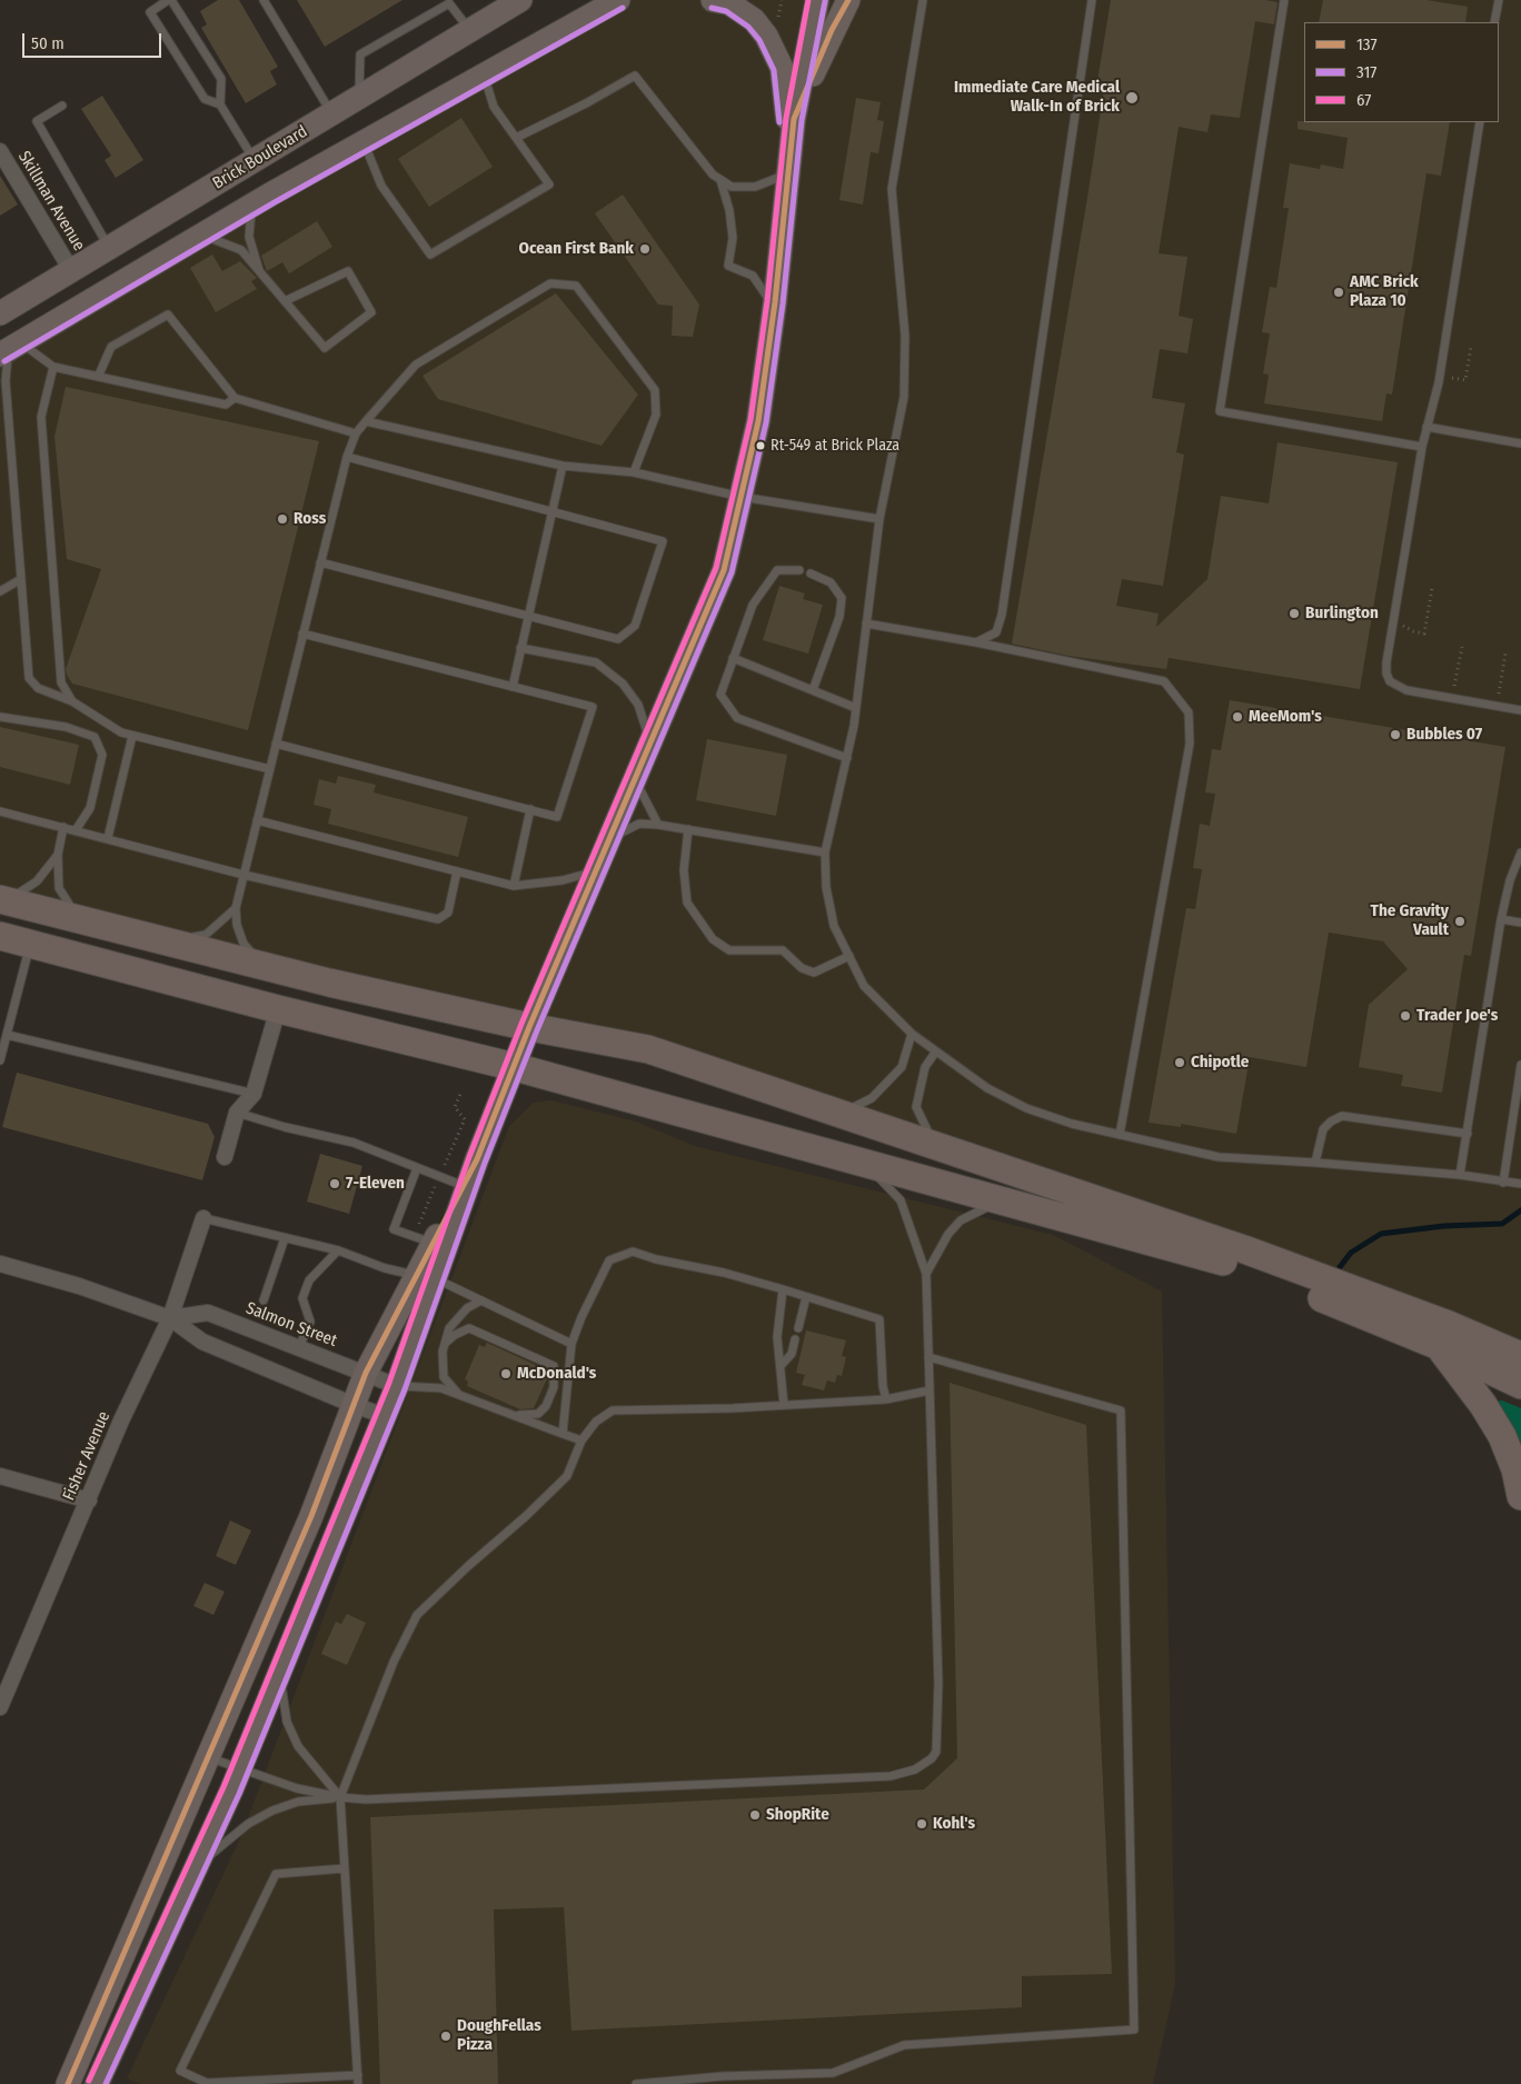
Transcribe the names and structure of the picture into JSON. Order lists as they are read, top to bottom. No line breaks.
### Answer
{"streets":{"main road":["Brick Boulevard"],"street":["Skillman Avenue","Salmon Street","Fisher Avenue"]},"crossings":[["Brick Boulevard","Skillman Avenue"],["Salmon Street","Fisher Avenue"]],"places":["Immediate Care Medical Walk-In of Brick","Ocean First Bank","AMC Brick Plaza 10","Rt-549 at Brick Plaza","Ross","Burlington","MeeMom's","Bubbles 07","The Gravity Vault","Trader Joe's","Chipotle","7-Eleven","McDonald's","ShopRite","Kohl's","DoughFellas Pizza"],"lines":["transit line 137","transit line 67","transit line 317"],"legend":["137","317","67"],"scale_bar":"50 m"}
